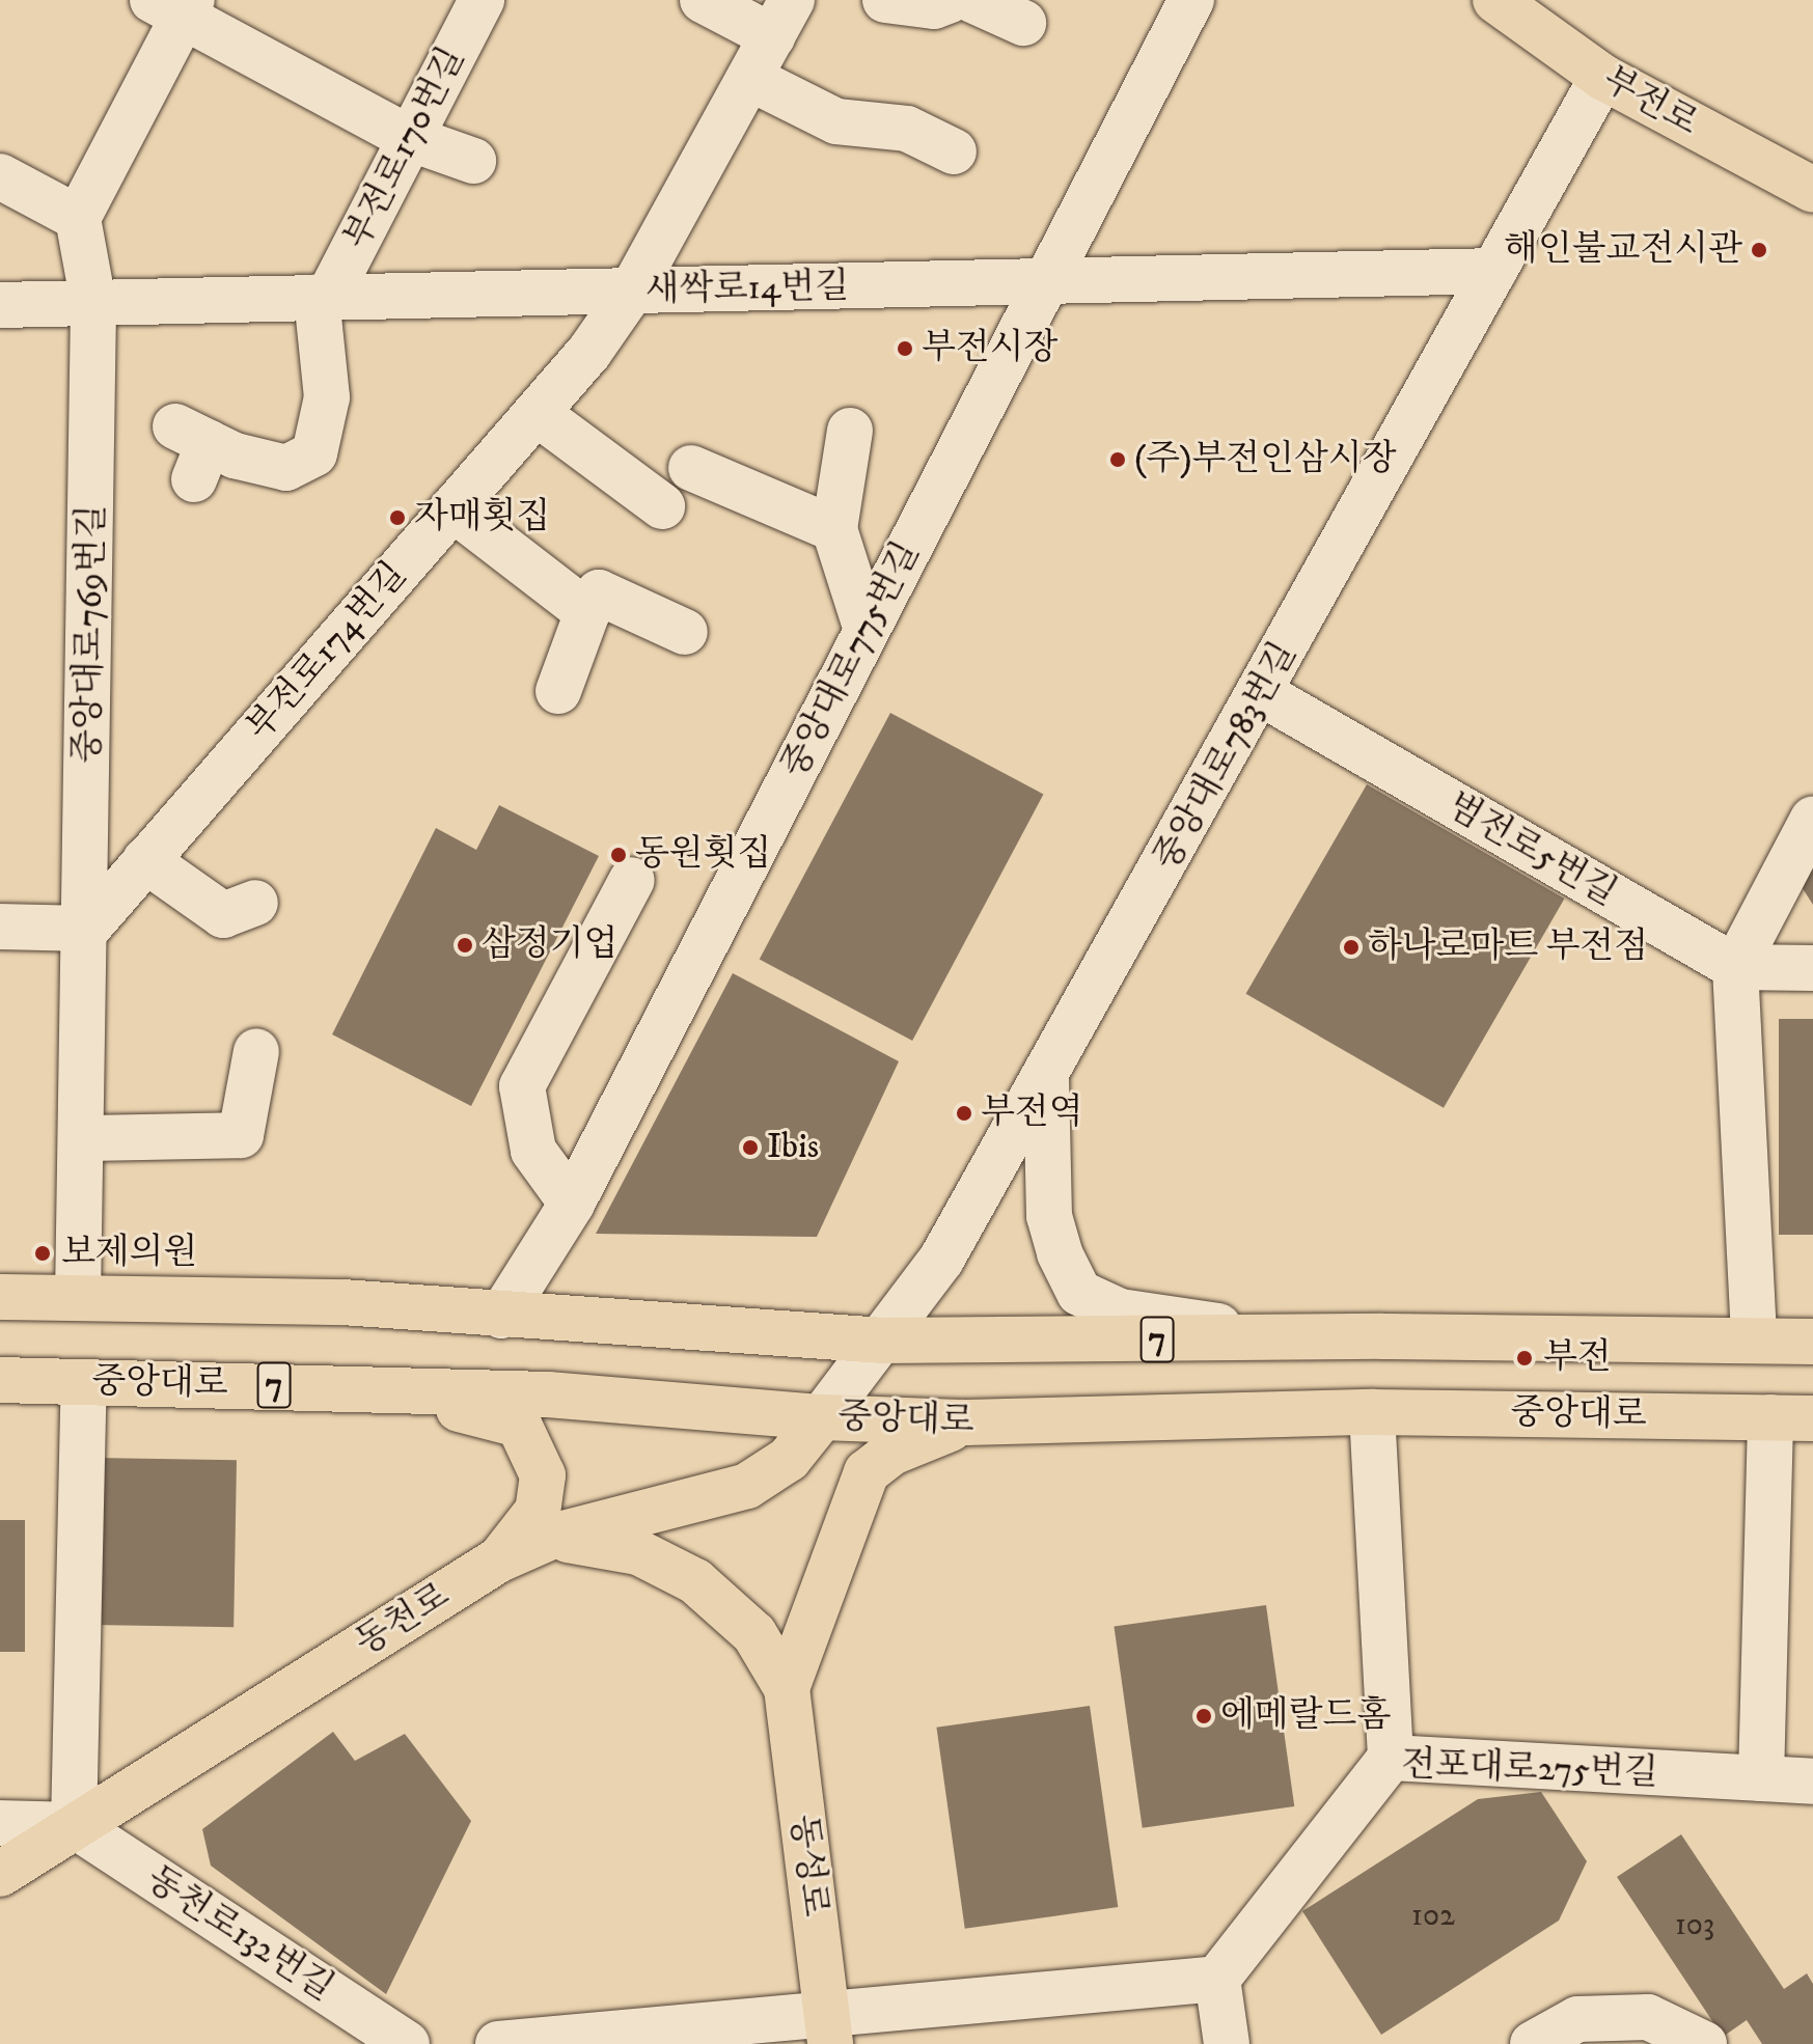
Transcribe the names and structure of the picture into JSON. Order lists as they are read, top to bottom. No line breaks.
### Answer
{"streets":{"main road":["부전로","7","중앙대로","동천로","동성로"],"street":["부전로170번길","새싹로14번길","중앙대로769번길","부전로174번길","중앙대로775번길","중앙대로783번길","범전로5번길","전포대로275번길","동천로132번길"]},"crossings":[["부전로","중앙대로783번길"],["부전로170번길","새싹로14번길"],["새싹로14번길","중앙대로769번길"],["새싹로14번길","부전로174번길"],["새싹로14번길","중앙대로775번길"],["새싹로14번길","중앙대로783번길"],["중앙대로769번길","부전로174번길"],["중앙대로769번길","7"],["중앙대로775번길","7"],["중앙대로783번길","범전로5번길"],["중앙대로783번길","7"],["중앙대로783번길","중앙대로"],["중앙대로783번길","동천로"],["중앙대로","동천로"],["중앙대로","동성로"],["동천로","동성로"],["동천로","동천로132번길"]],"places":["해인불교전시관","부전시장","(주)부전인삼시장","자매횟집","동원횟집","삼정기업","하나로마트 부전점","부전역","Ibis","보제의원","부전","에메랄드홈"],"house_numbers":["102","103"]}
